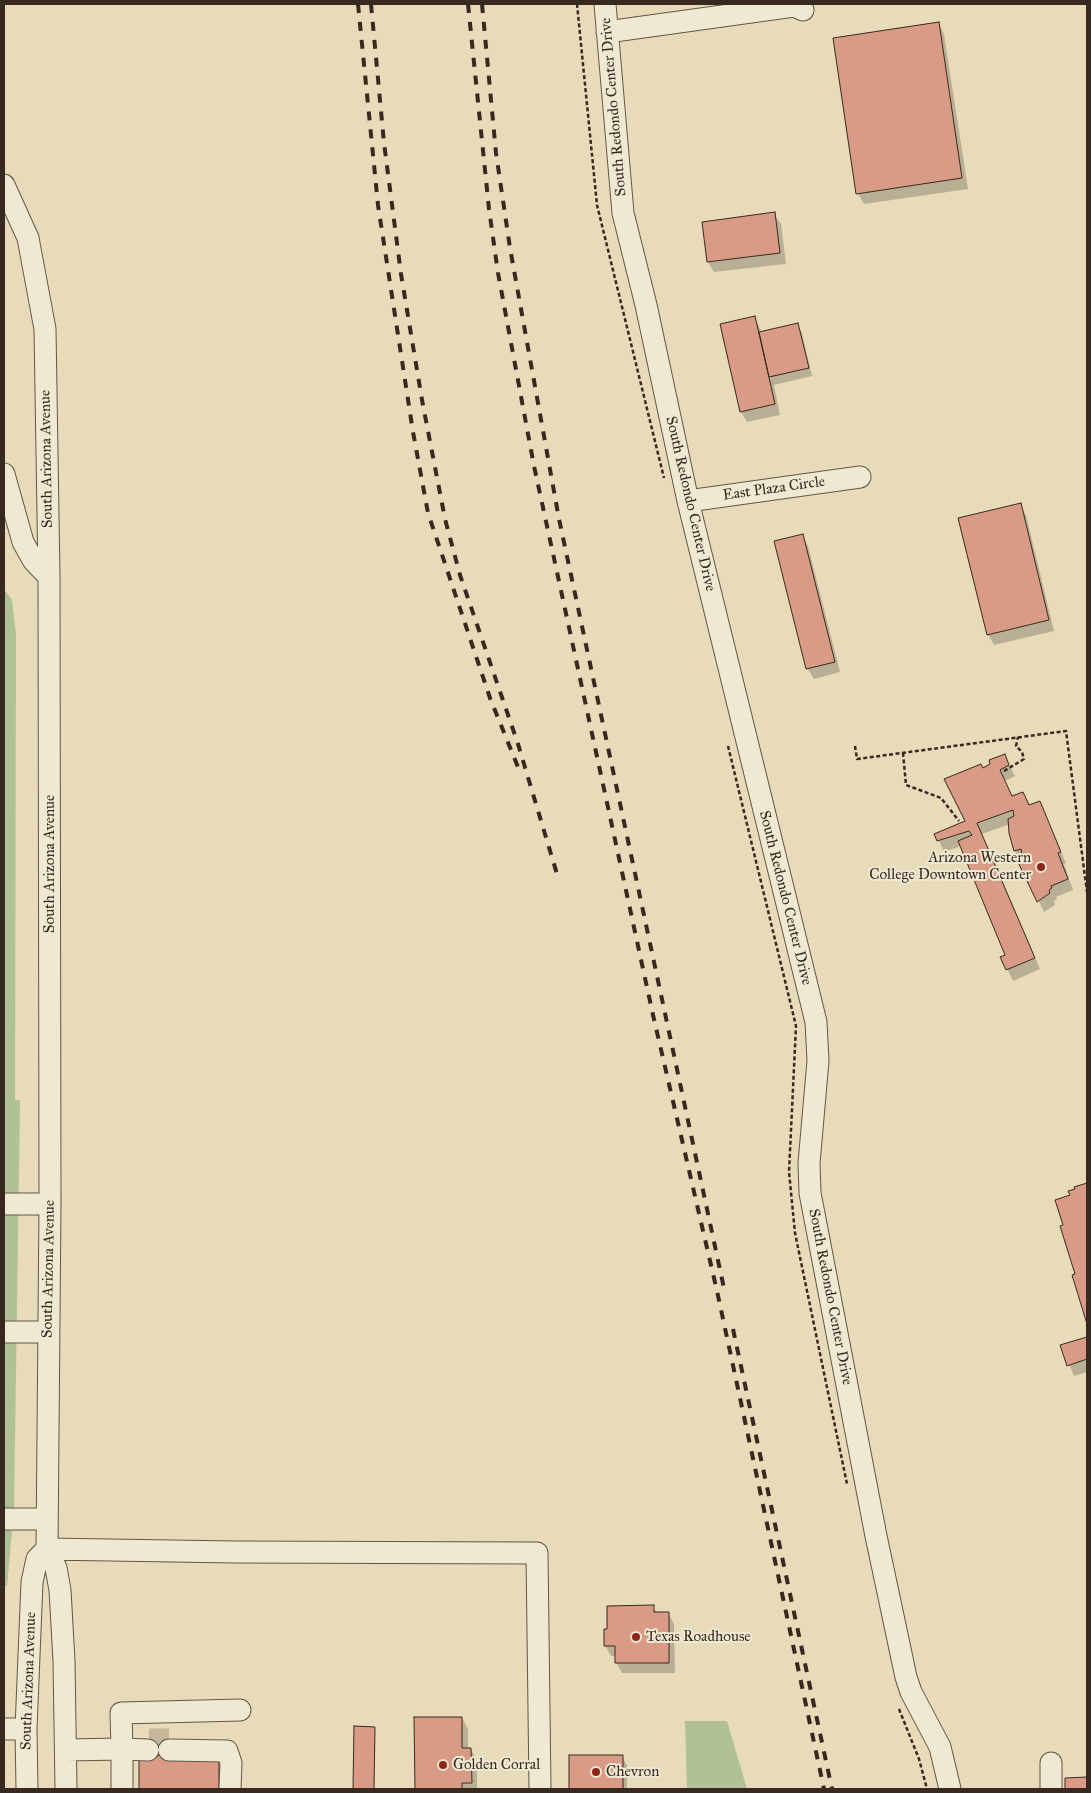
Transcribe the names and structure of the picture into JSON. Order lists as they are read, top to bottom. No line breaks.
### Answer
{"streets":{"street":["South Redondo Center Drive","South Arizona Avenue","East Plaza Circle"]},"crossings":[["South Redondo Center Drive","East Plaza Circle"]],"places":["Arizona Western College Downtown Center","Texas Roadhouse","Golden Corral","Chevron"]}
